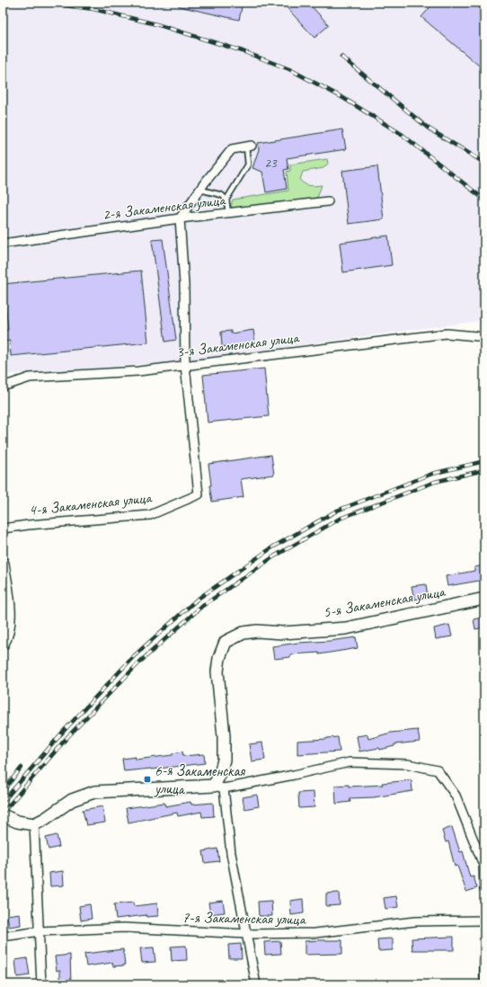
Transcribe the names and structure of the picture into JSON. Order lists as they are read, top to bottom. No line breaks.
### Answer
{"streets":{"street":["2-я Закаменская улица","3-я Закаменская улица","4-я Закаменская улица","5-я Закаменская улица","7-я Закаменская улица"]},"crossings":[["3-я Закаменская улица","4-я Закаменская улица"]],"places":{"transit":["6-я Закаменская улица"]},"house_numbers":["23"]}
